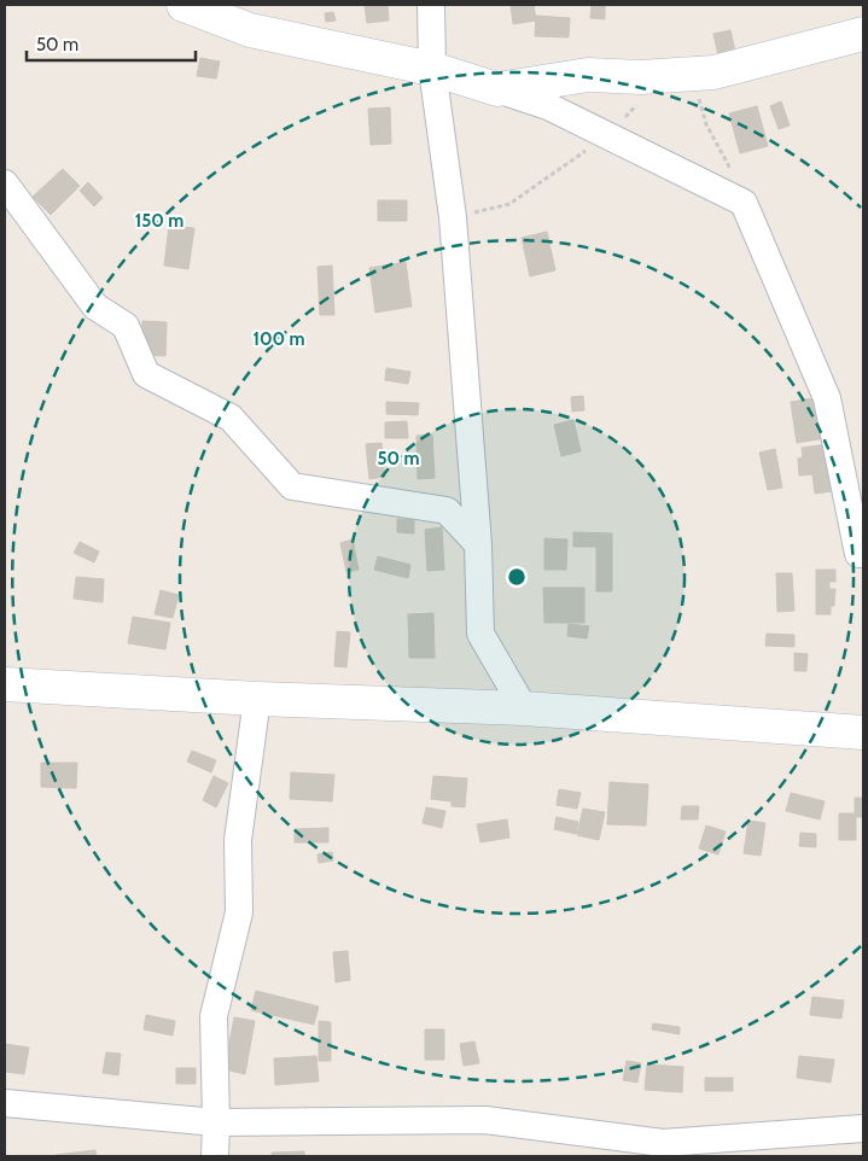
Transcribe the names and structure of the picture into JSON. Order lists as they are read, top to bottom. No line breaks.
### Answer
{"scale_bar":"50 m","rings":["150 m","100 m","50 m"]}
